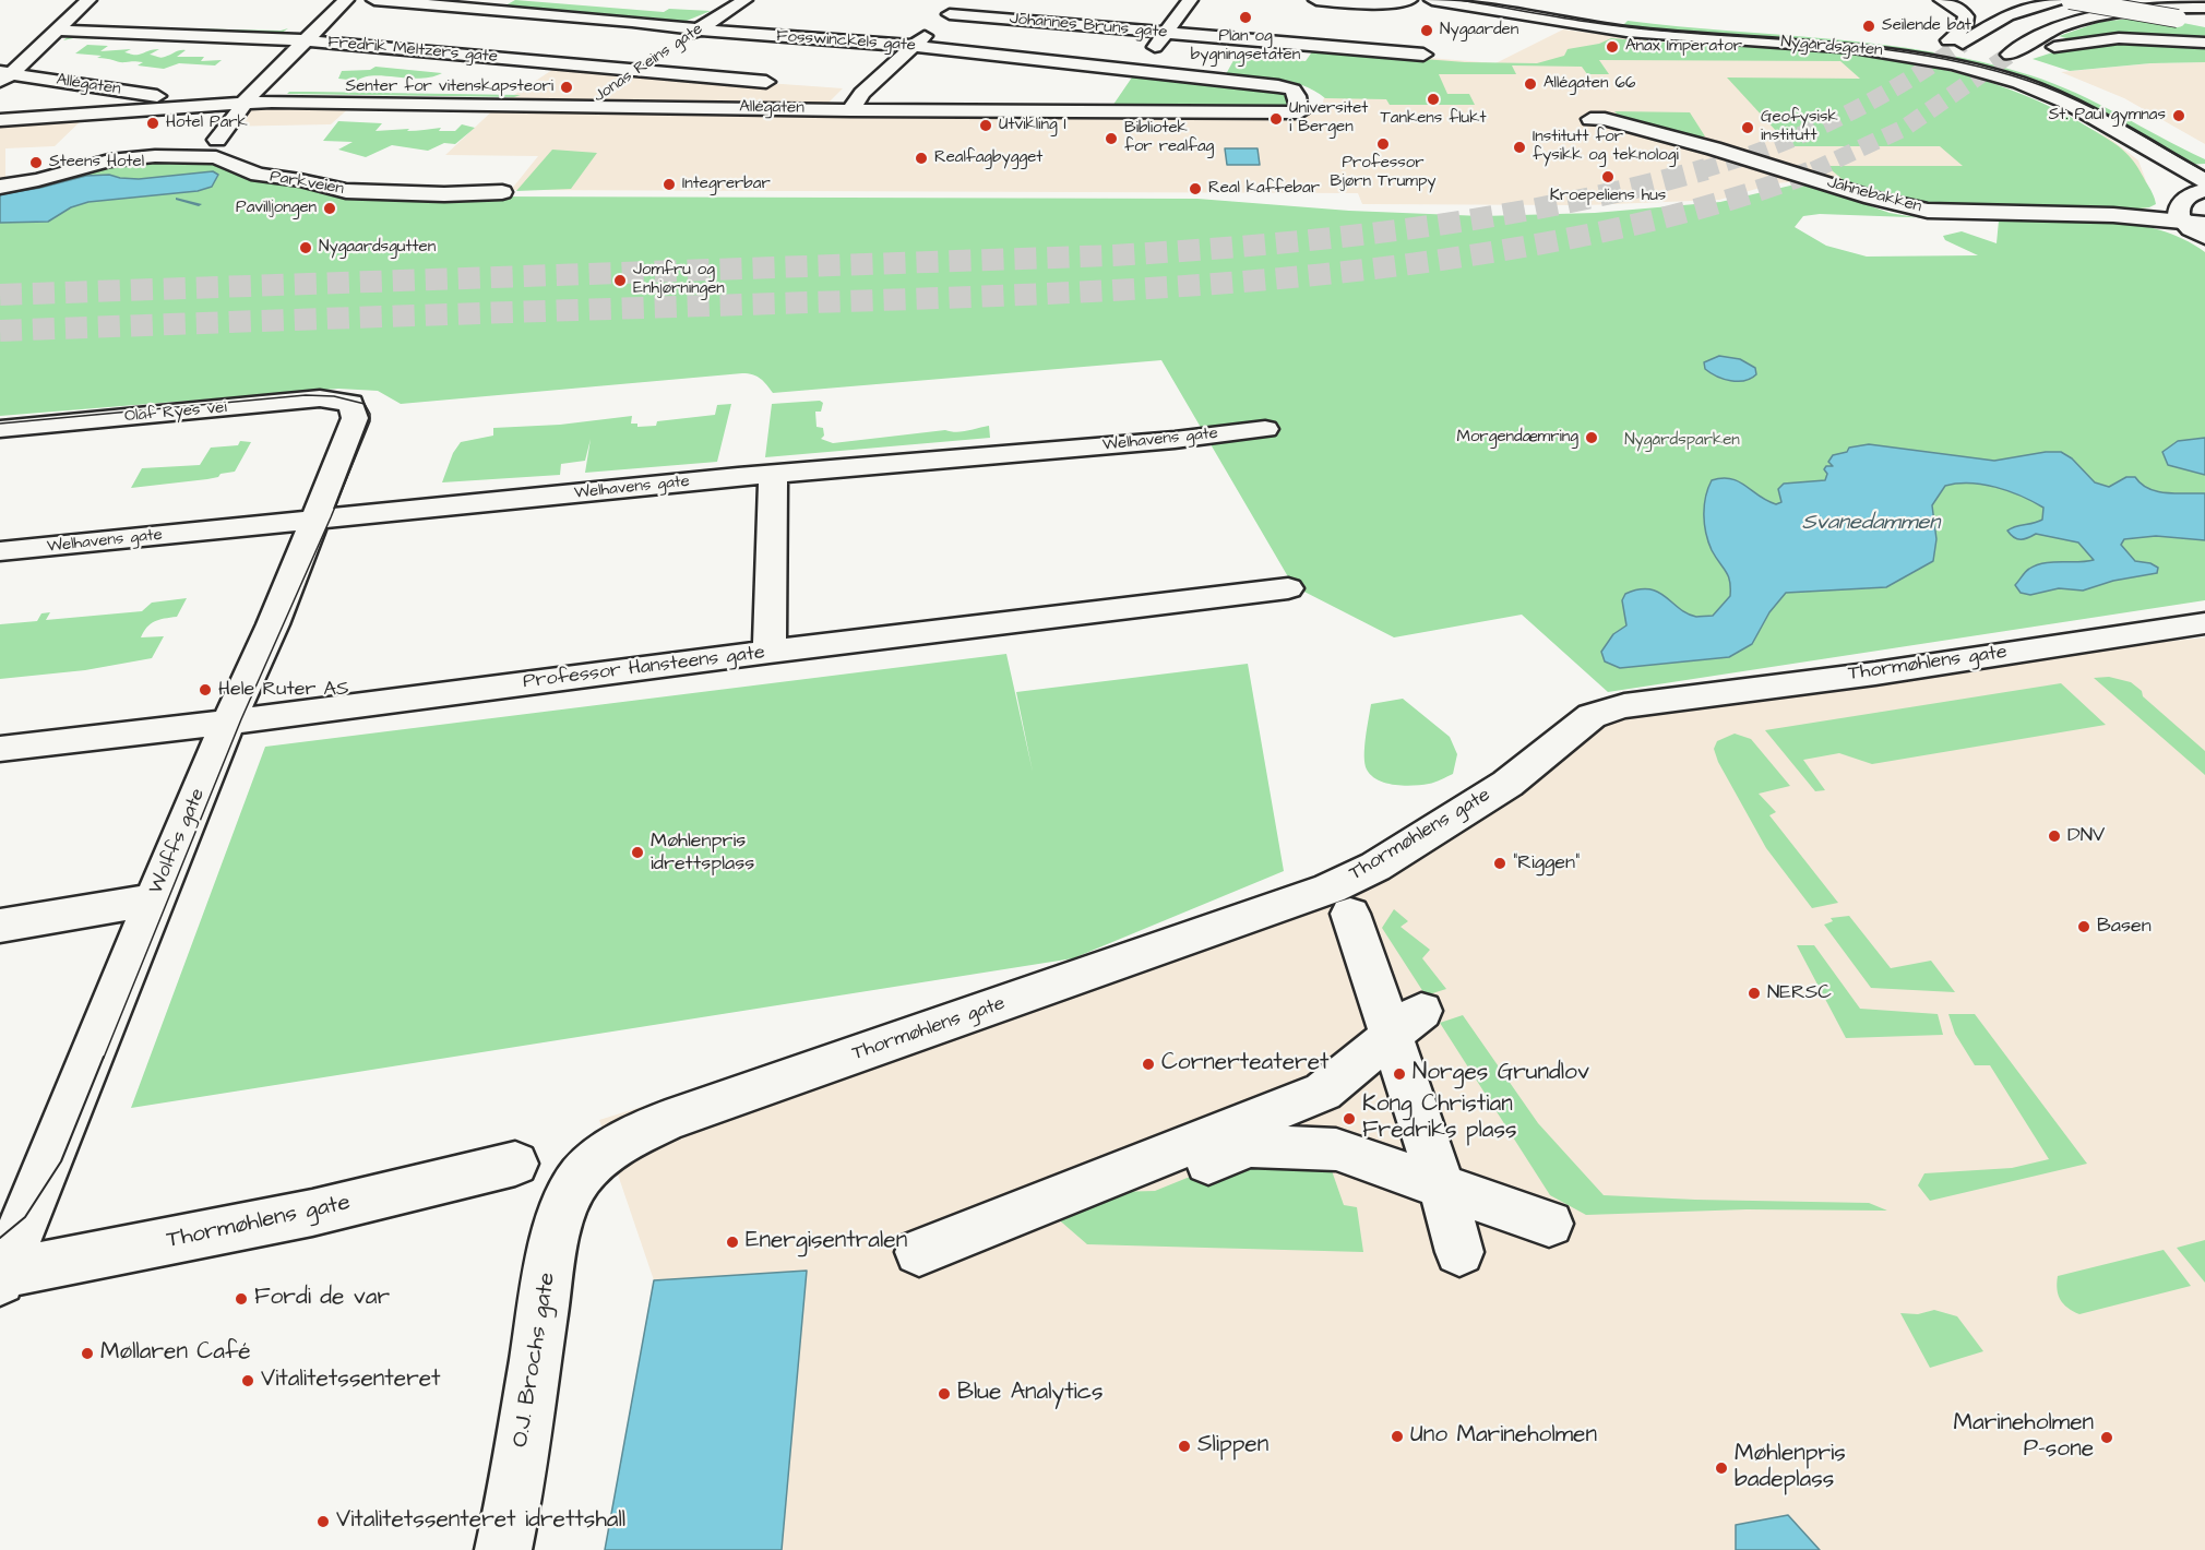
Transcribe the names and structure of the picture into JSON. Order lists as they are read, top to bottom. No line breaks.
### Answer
{"streets":{"main road":["Johannes Bruns gate","Fosswinckels gate","Nygårdsgaten","Fredrik Meltzers gate","Jonas Reins gate","Allégaten","Parkveien","Jahnebakken","Olaf Ryes vei","Welhavens gate","Thormøhlens gate","Professor Hansteens gate","Wolffs gate","O.J. Brochs gate"]},"crossings":[["Fosswinckels gate","Jonas Reins gate"],["Fosswinckels gate","Allégaten"],["Fredrik Meltzers gate","Jonas Reins gate"],["Jonas Reins gate","Allégaten"],["Olaf Ryes vei","Wolffs gate"],["Welhavens gate","Wolffs gate"],["Thormøhlens gate","Wolffs gate"],["Thormøhlens gate","O.J. Brochs gate"],["Professor Hansteens gate","Wolffs gate"]],"water":["Svanedammen"],"parks":["Nygårdsparken"],"places":["Plan og bygningsetaten","Seilende båt","Nygaarden","Anax Imperator","Allégaten 66","Senter for vitenskapsteori","Tankens flukt","St. Paul gymnas","Universitet i Bergen","Hotel Park","Utvikling I","Geofysisk institutt","Bibliotek for realfag","Professor Bjørn Trumpy","Institutt for fysikk og teknologi","Realfagbygget","Steens Hotel","Kroepeliens hus","Integrerbar","Real kaffebar","Pavilljongen","Nygaardsgutten","Jomfru og Enhjørningen","Morgendæmring","Hele Ruter AS","DNV","Møhlenpris idrettsplass","\"Riggen\"","Basen","NERSC","Cornerteateret","Norges Grundlov","Kong Christian Fredriks plass","Energisentralen","Fordi de var","Møllaren Café","Vitalitetssenteret","Blue Analytics","Uno Marineholmen","Marineholmen P-sone","Slippen","Møhlenpris badeplass","Vitalitetssenteret idrettshall"]}
